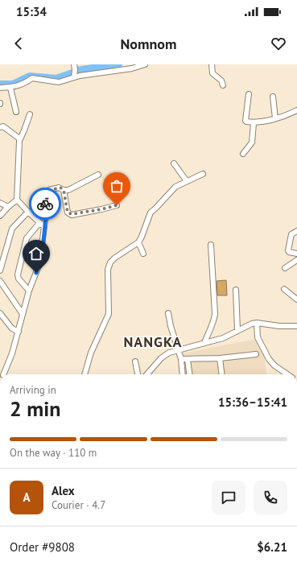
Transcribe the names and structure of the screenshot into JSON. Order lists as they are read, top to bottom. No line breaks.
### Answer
{"districts":["NANGKA"],"page":{"status":"15:34","header":"Nomnom","heading":["2 min","Arriving in","15:36–15:41"],"panel":["Alex","Courier · 4.7","Order #9808","$6.21"],"bar":"On the way · 110 m","round":"A"}}
